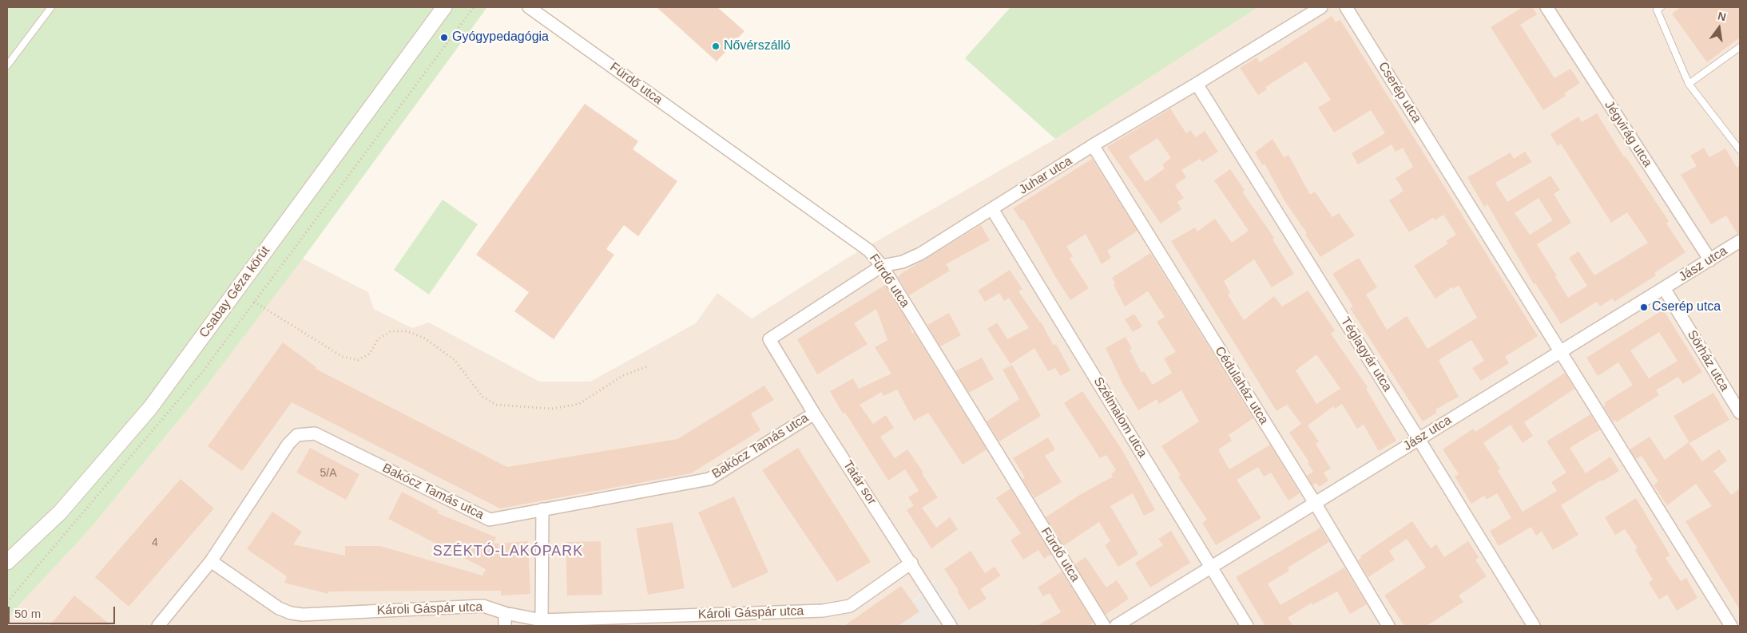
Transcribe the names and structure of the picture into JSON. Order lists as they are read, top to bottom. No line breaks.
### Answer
{"streets":{"street":["Fürdő utca","Cserép utca","Jégvirág utca","Juhar utca","Jász utca","Csabay Géza körút","Téglagyár utca","Sörház utca","Cédulaház utca","Szélmalom utca","Bakócz Tamás utca","Tatár sor","Károli Gáspár utca"]},"crossings":[["Fürdő utca","Juhar utca"],["Cserép utca","Jász utca"],["Jégvirág utca","Jász utca"],["Juhar utca","Téglagyár utca"],["Juhar utca","Cédulaház utca"],["Juhar utca","Szélmalom utca"],["Juhar utca","Tatár sor"],["Jász utca","Téglagyár utca"],["Jász utca","Sörház utca"],["Jász utca","Cédulaház utca"],["Jász utca","Szélmalom utca"],["Bakócz Tamás utca","Tatár sor"],["Bakócz Tamás utca","Károli Gáspár utca"],["Tatár sor","Károli Gáspár utca"]],"districts":["SZÉKTÓ-LAKÓPARK"],"places":["Gyógypedagógia","Nővérszálló","Cserép utca"],"house_numbers":["5/A","4"],"scale_bar":"50 m","north":"top"}
